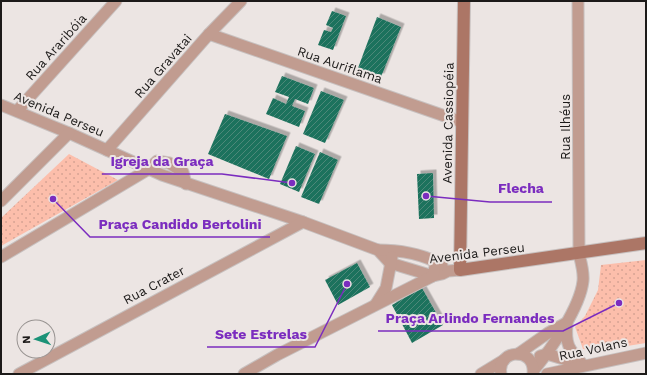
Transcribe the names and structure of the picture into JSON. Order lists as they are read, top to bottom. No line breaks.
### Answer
{"streets":{"street":["Rua Araribóia","Rua Auriflama","Rua Gravatai","Avenida Perseu","Avenida Cassiopéia","Rua Ilhéus","Rua Crater","Rua Volans"]},"crossings":[["Rua Araribóia","Avenida Perseu"],["Rua Auriflama","Rua Gravatai"],["Rua Auriflama","Avenida Cassiopéia"],["Rua Gravatai","Avenida Perseu"],["Avenida Perseu","Avenida Cassiopéia"],["Avenida Perseu","Rua Ilhéus"]],"places":["Igreja da Graça","Flecha","Praça Candido Bertolini","Sete Estrelas","Praça Arlindo Fernandes"],"north":"left"}
